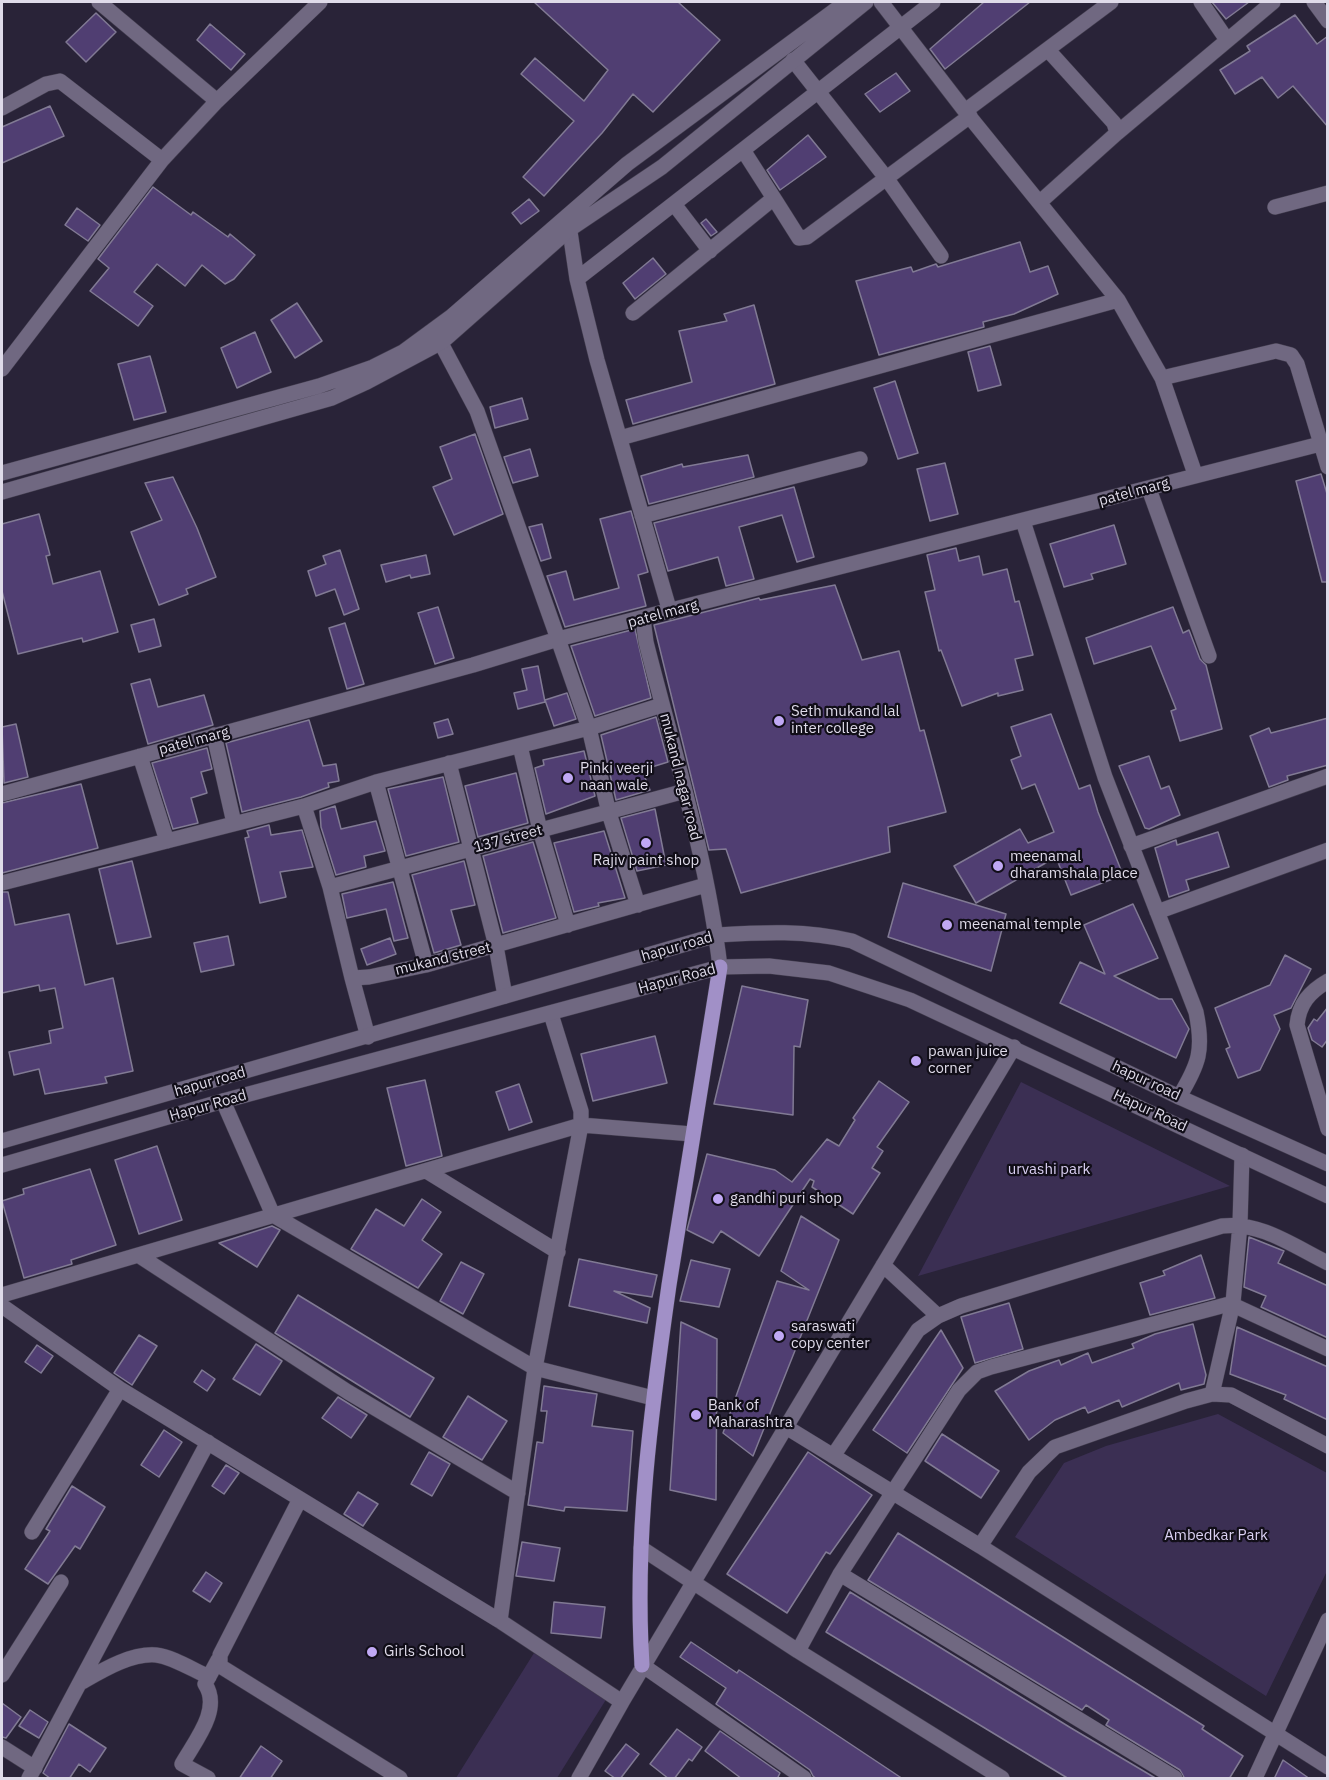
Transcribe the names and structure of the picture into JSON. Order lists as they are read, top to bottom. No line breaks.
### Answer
{"streets":{"street":["patel marg","mukand nagar road","137 street","hapur road","mukand street","Hapur Road"]},"crossings":[["patel marg","mukand nagar road"],["mukand nagar road","137 street"],["mukand nagar road","hapur road"],["mukand nagar road","mukand street"],["mukand nagar road","Hapur Road"]],"parks":["urvashi park","Ambedkar Park"],"places":["Seth mukand lal inter college","Pinki veerji naan wale","Rajiv paint shop","meenamal dharamshala place","meenamal temple","pawan juice corner","gandhi puri shop","saraswati copy center","Bank of Maharashtra","Girls School"]}
